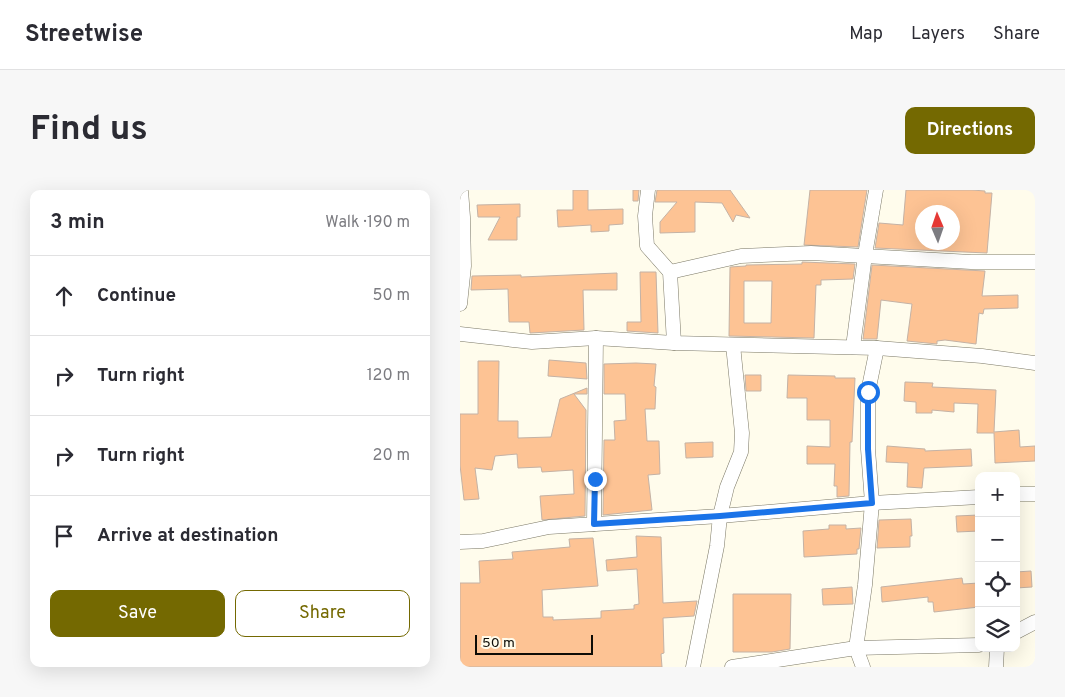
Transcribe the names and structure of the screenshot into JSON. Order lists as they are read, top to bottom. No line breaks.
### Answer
{"scale_bar":"50 m","north":"top","page":{"header":"Streetwise","nav":["Map","Layers","Share"],"buttons":["Directions",["Save","Share"]],"title":"Find us","heading":["3 min","Walk · 190 m"],"list":[["Continue","50 m"],["Turn right","120 m"],["Turn right","20 m"],"Arrive at destination"],"map_buttons":["+","−"],"scale":"50 m"}}
